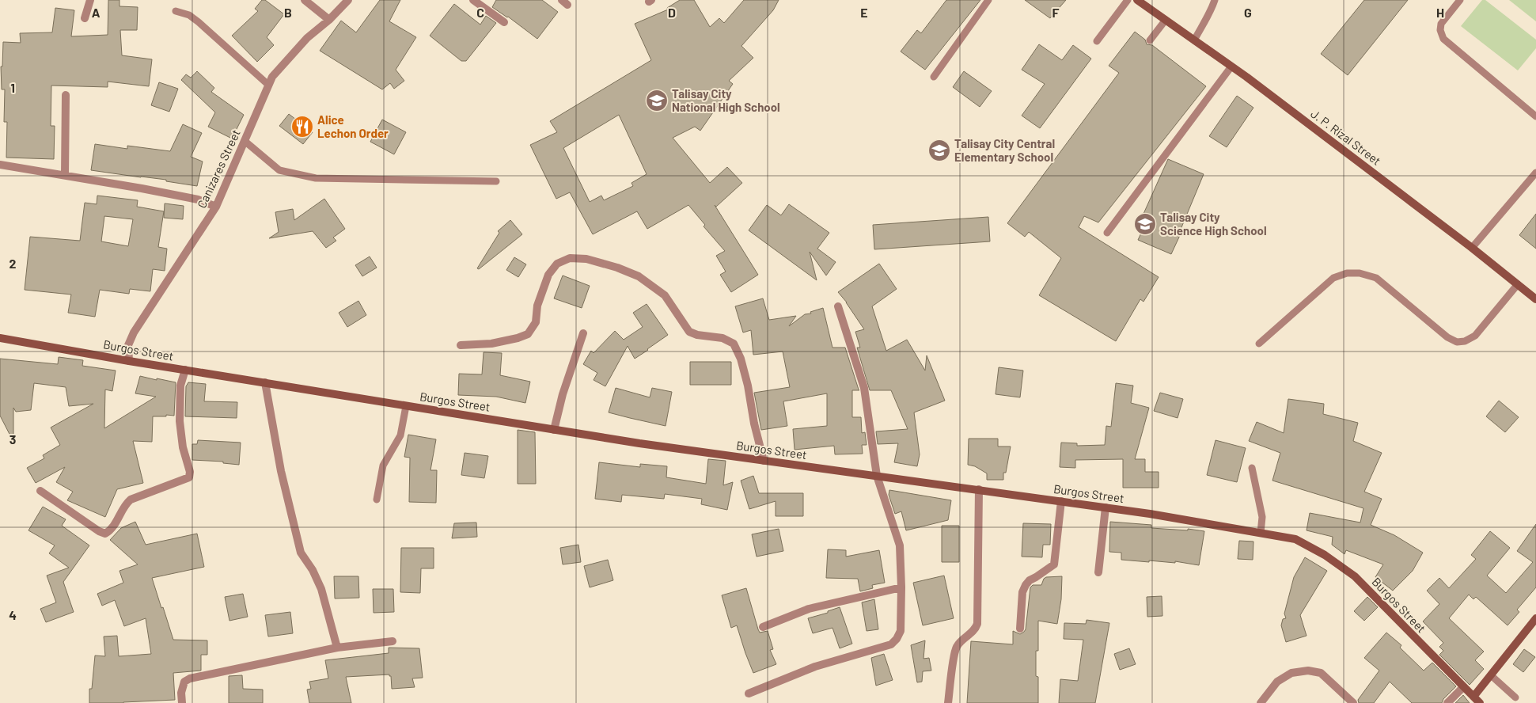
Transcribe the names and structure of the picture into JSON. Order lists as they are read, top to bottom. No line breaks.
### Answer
{"streets":{"street":["J. P. Rizal Street","Canizares Street","Burgos Street"]},"crossings":[["Canizares Street","Burgos Street"]],"places":{"school or university":["Talisay City National High School","Talisay City Central Elementary School","Talisay City Science High School"],"restaurant":["Alice Lechon Order"]},"grid":{"columns":["A","B","C","D","E","F","G","H"],"rows":["1","2","3","4"]}}
